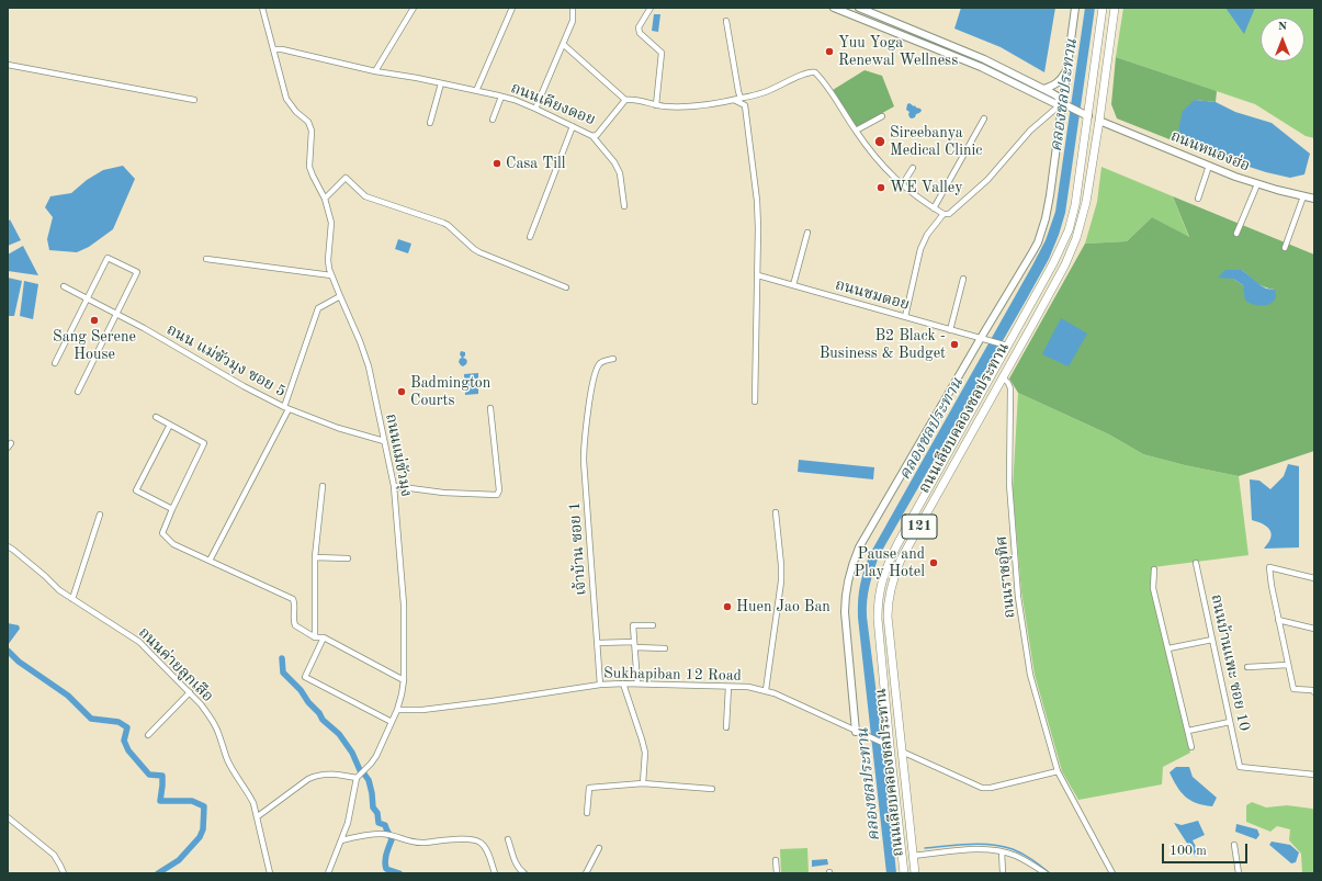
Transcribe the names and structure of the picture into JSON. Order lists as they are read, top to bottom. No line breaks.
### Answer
{"streets":{"main road":["ถนนหนองฮ่อ","ถนนเลียบคลองชลประทาน","121"],"street":["ถนนเคียงดอย","ถนนชมดอย","ถนน แม่ขัวมุง ซอย 5","ถนนแม่ขัวมุง","เจ้าบ้าน ซอย 1","ถนนราชอุทิศ","ถนนบ้านแพะ ซอย 10","ถนนค่ายลูกเสือ","Sukhapiban 12 Road"]},"crossings":[["ถนนเคียงดอย","ถนนแม่ขัวมุง"],["ถนนหนองฮ่อ","ถนนเลียบคลองชลประทาน"],["ถนนชมดอย","ถนนเลียบคลองชลประทาน"],["ถนน แม่ขัวมุง ซอย 5","ถนนแม่ขัวมุง"],["ถนนเลียบคลองชลประทาน","ถนนราชอุทิศ"],["ถนนเลียบคลองชลประทาน","Sukhapiban 12 Road"],["ถนนแม่ขัวมุง","Sukhapiban 12 Road"],["เจ้าบ้าน ซอย 1","Sukhapiban 12 Road"]],"water":["คลองชลประทาน"],"places":["Yuu Yoga Renewal Wellness","Sireebanya Medical Clinic","Casa Till","WE Valley","Sang Serene House","B2 Black - Business & Budget","Badmington Courts","Pause and Play Hotel","Huen Jao Ban"],"scale_bar":"100 m","north":"top"}
